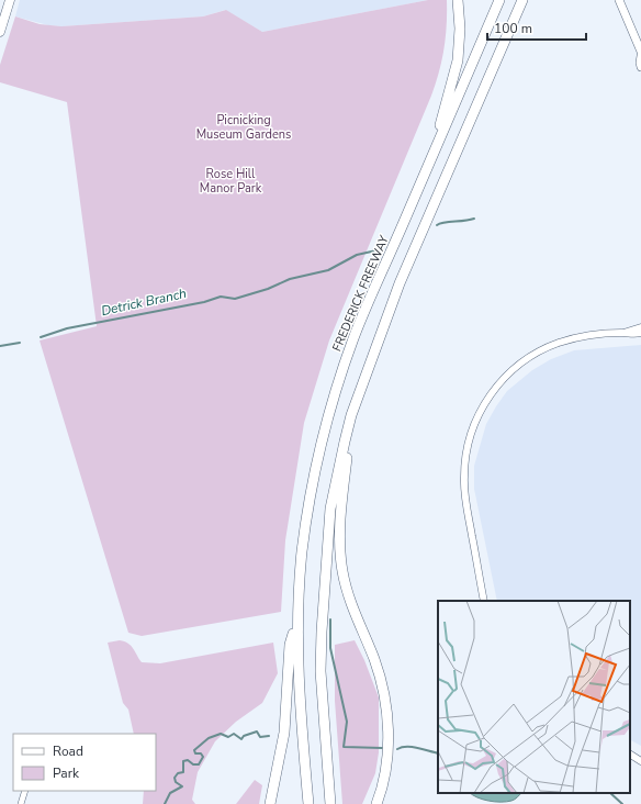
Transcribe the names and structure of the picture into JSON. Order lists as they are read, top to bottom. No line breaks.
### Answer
{"streets":{"highway":["FREDERICK FREEWAY"]},"water":["Detrick Branch"],"parks":["Picnicking Museum Gardens","Rose Hill Manor Park"],"legend":["Road","Park"],"scale_bar":"100 m"}
